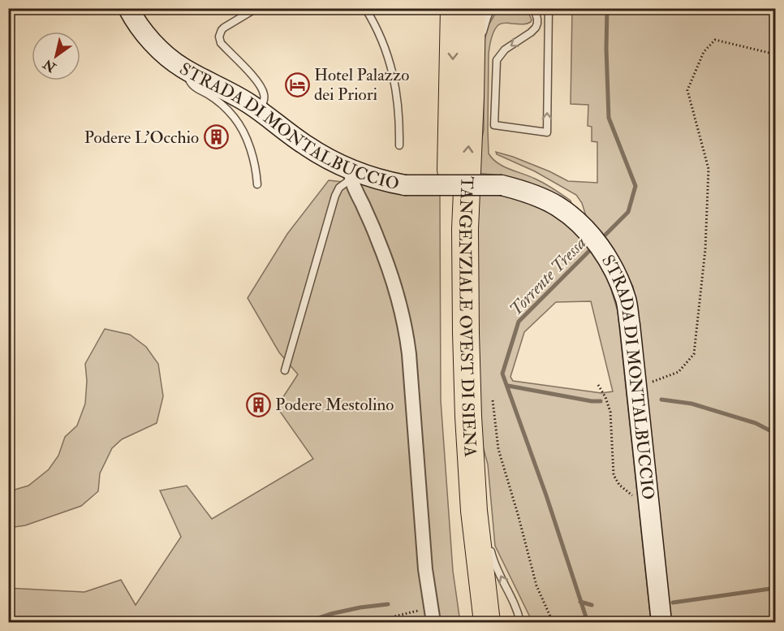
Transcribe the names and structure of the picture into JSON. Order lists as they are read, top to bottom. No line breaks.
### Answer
{"streets":{"highway":["TANGENZIALE OVEST DI SIENA"],"street":["STRADA DI MONTALBUCCIO"]},"water":["Torrente Tressa"],"places":{"hotel":["Hotel Palazzo dei Priori"],"building":["Podere L'Occhio","Podere Mestolino"]},"north":"bottom left"}
